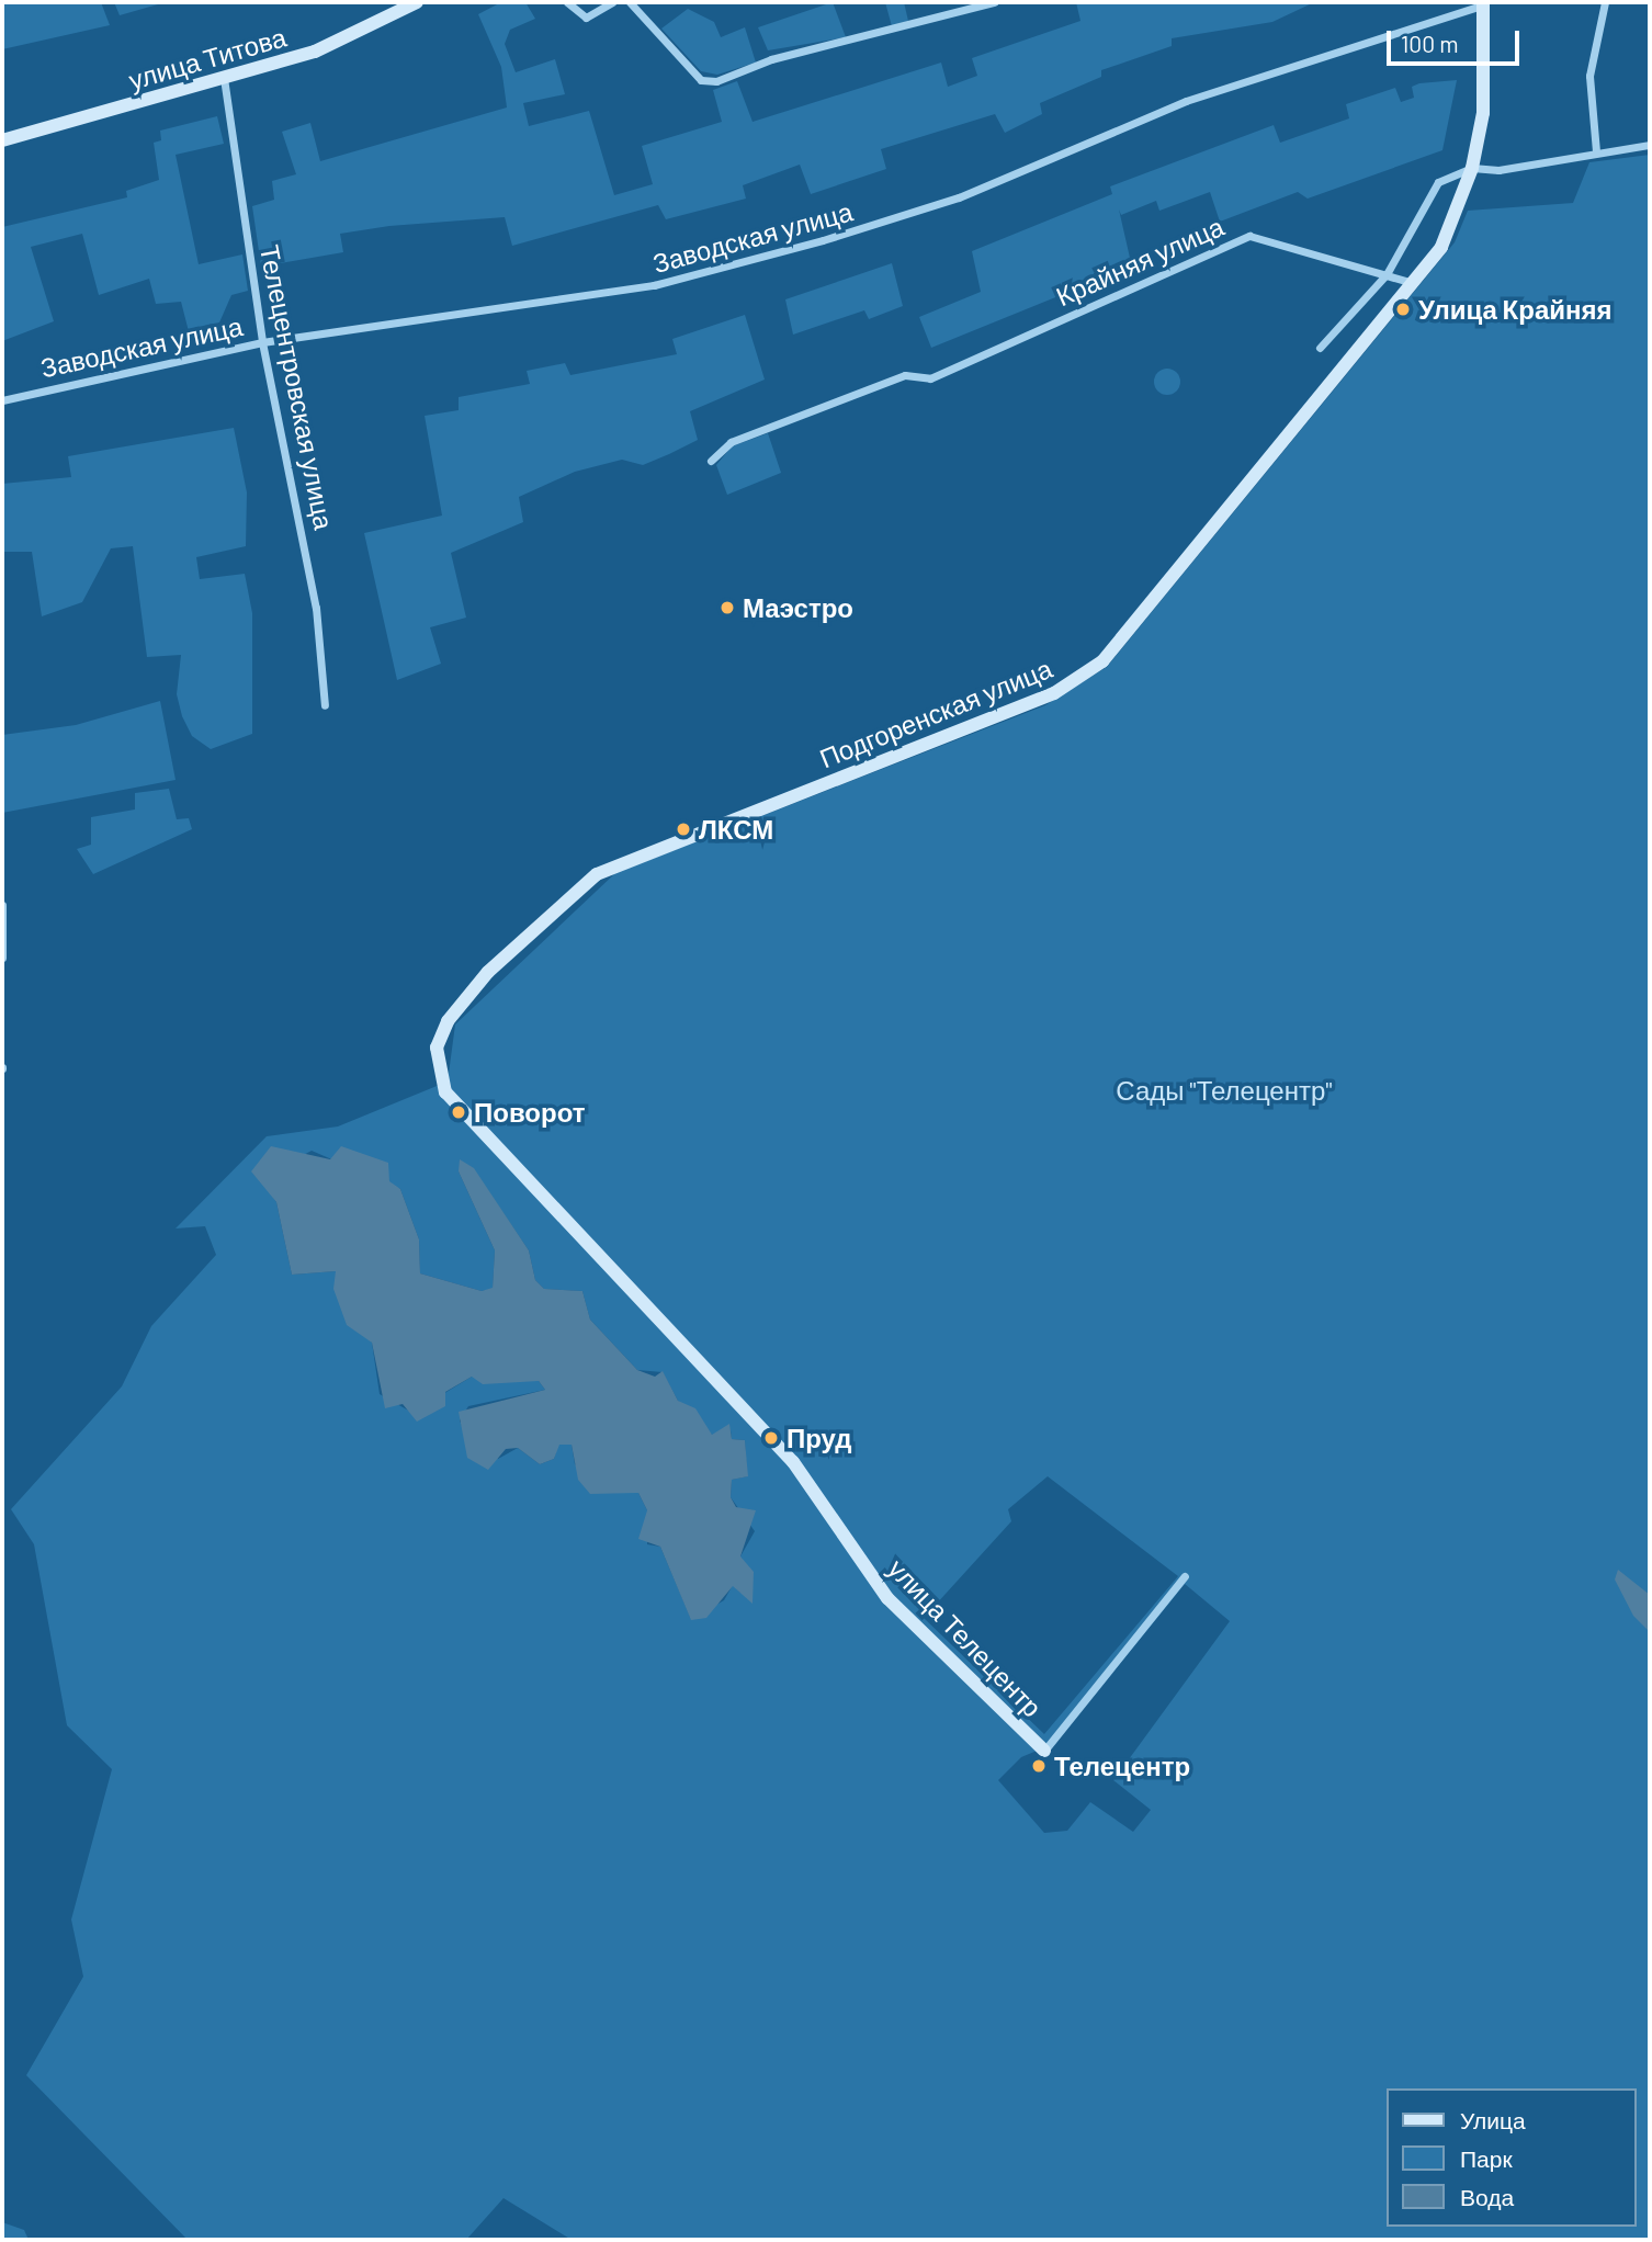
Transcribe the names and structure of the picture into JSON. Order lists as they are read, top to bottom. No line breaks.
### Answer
{"streets":{"street":["улица Титова","Заводская улица","Крайняя улица","Телецентровская улица","Подгоренская улица","улица Телецентр"]},"crossings":[["улица Титова","Телецентровская улица"],["Заводская улица","Телецентровская улица"],["Заводская улица","Подгоренская улица"],["Крайняя улица","Подгоренская улица"],["Подгоренская улица","улица Телецентр"]],"parks":["Сады \"Телецентр\""],"places":["Улица Крайняя","Маэстро","ЛКСМ","Поворот","Пруд","Телецентр"],"legend":["Улица","Парк","Вода"],"scale_bar":"100 m"}
